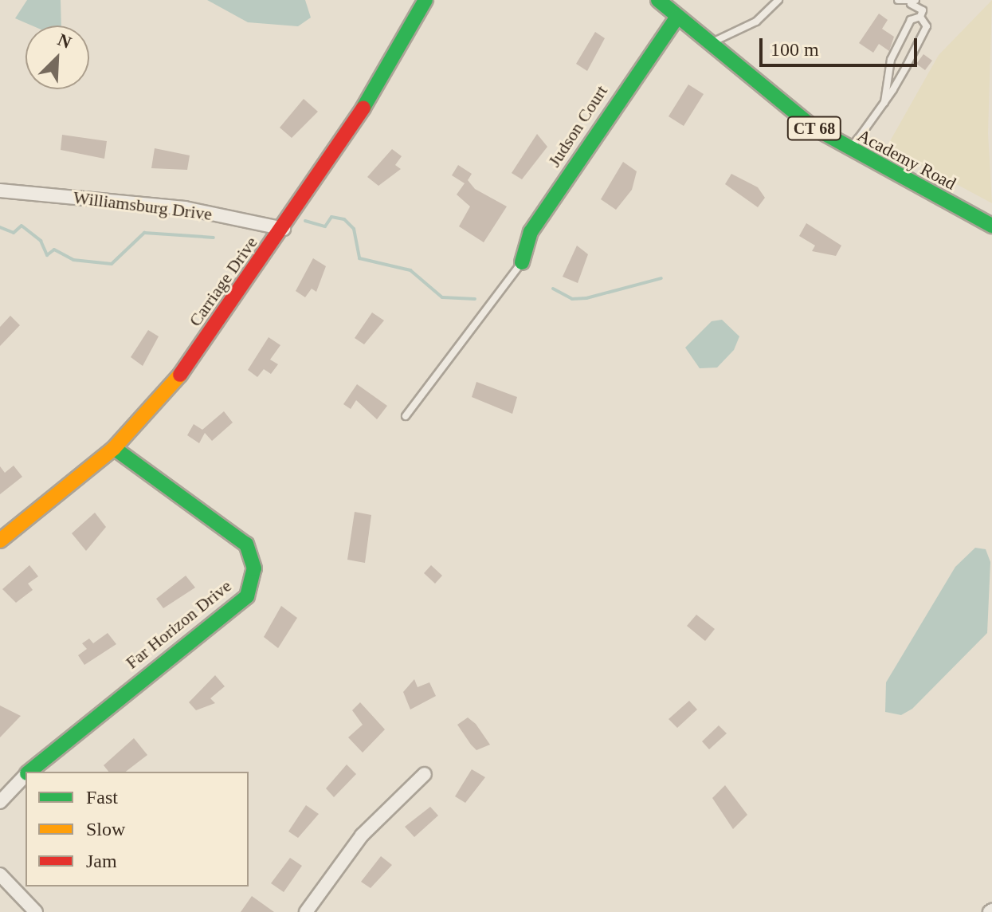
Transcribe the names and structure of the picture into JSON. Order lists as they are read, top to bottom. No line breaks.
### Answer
{"streets":{"street":["Judson Court","CT 68","Academy Road","Williamsburg Drive","Carriage Drive","Far Horizon Drive"]},"crossings":[["Judson Court","Academy Road"],["Williamsburg Drive","Carriage Drive"],["Carriage Drive","Far Horizon Drive"]],"legend":["Fast","Slow","Jam"],"scale_bar":"100 m","north":"top right"}
